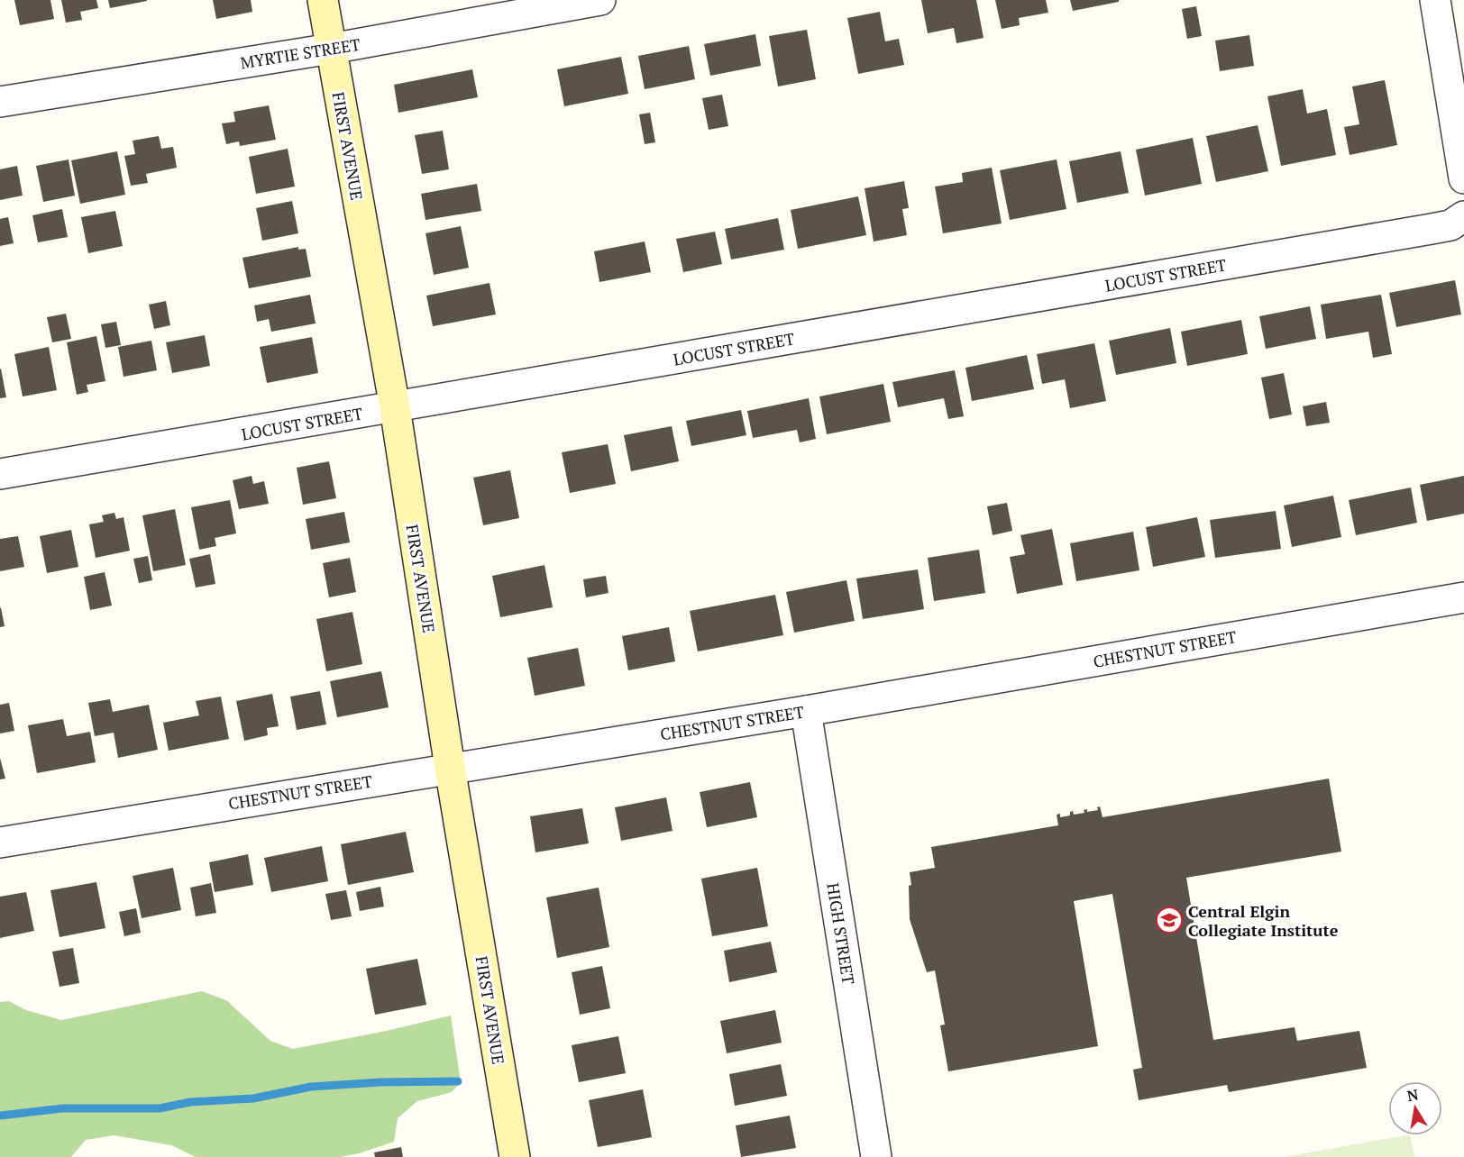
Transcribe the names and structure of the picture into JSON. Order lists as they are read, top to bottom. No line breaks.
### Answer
{"streets":{"main road":["FIRST AVENUE"],"street":["MYRTIE STREET","LOCUST STREET","CHESTNUT STREET","HIGH STREET"]},"crossings":[["MYRTIE STREET","FIRST AVENUE"],["FIRST AVENUE","LOCUST STREET"],["FIRST AVENUE","CHESTNUT STREET"],["CHESTNUT STREET","HIGH STREET"]],"places":{"school or university":["Central Elgin Collegiate Institute"]},"north":"top"}
